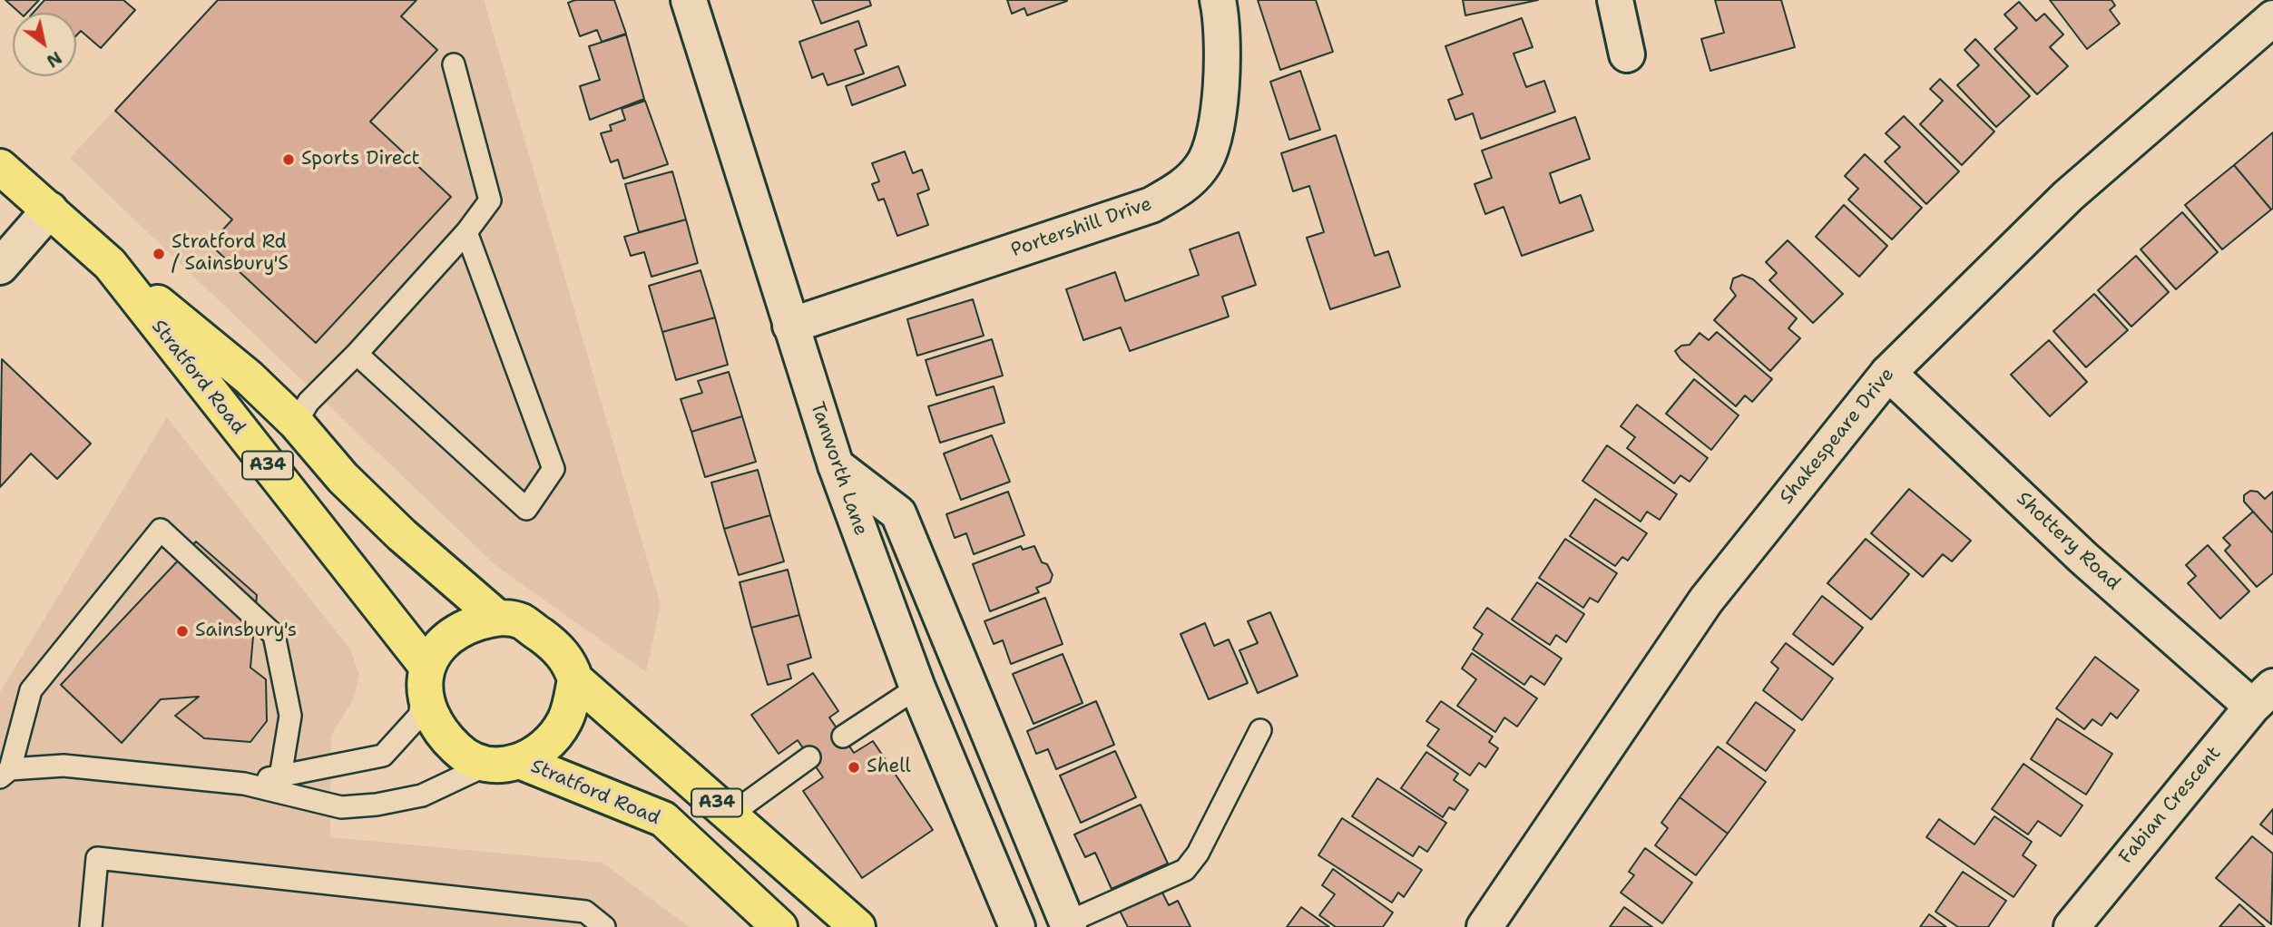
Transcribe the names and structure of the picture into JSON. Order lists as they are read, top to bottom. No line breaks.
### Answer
{"streets":{"highway":["Stratford Road","A34"],"street":["Portershill Drive","Shakespeare Drive","Tanworth Lane","Shottery Road","Fabian Crescent"]},"crossings":[["Portershill Drive","Tanworth Lane"],["Stratford Road","A34"],["Shakespeare Drive","Shottery Road"],["Shottery Road","Fabian Crescent"]],"places":["Sports Direct","Stratford Rd / Sainsbury'S","Sainsbury's","Shell"],"north":"bottom right"}
